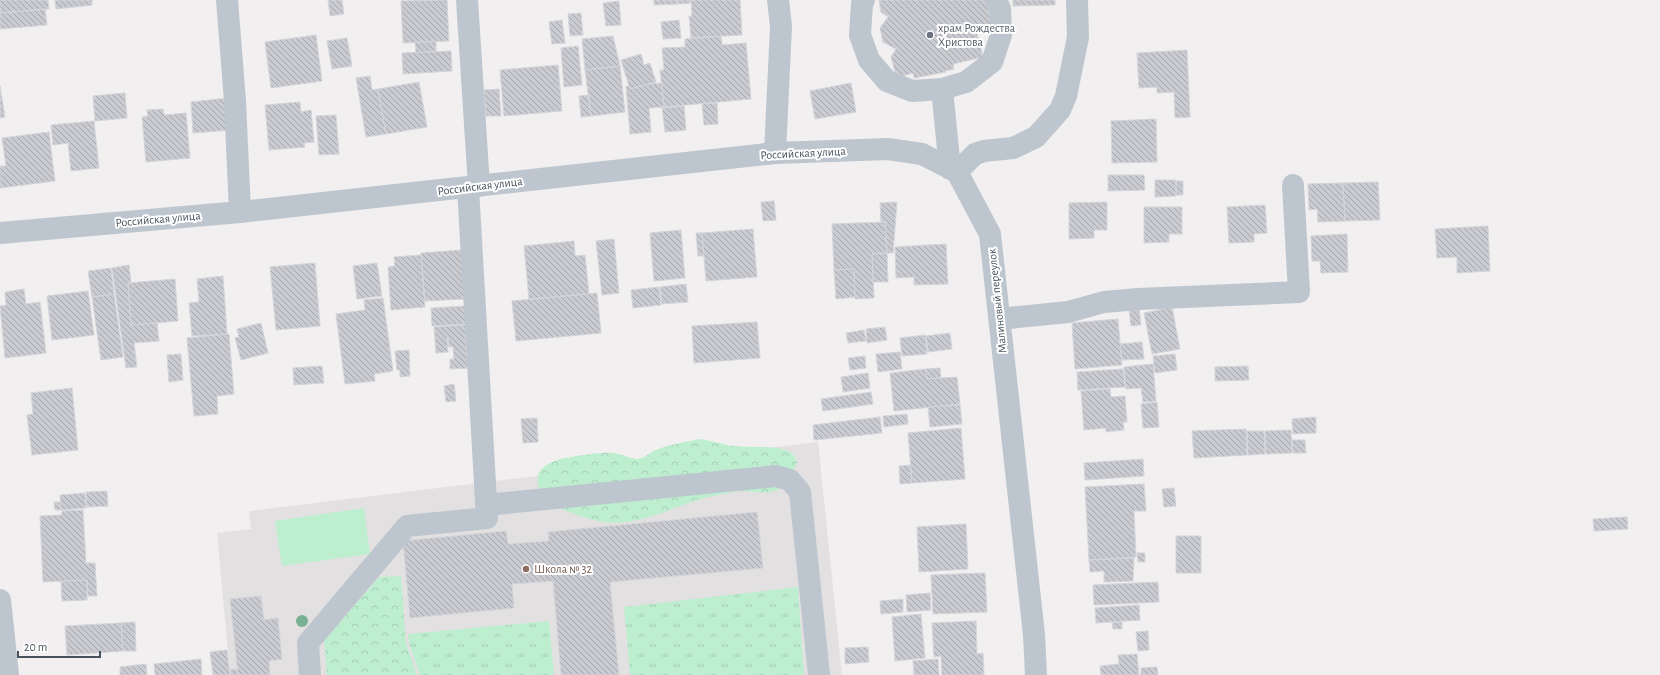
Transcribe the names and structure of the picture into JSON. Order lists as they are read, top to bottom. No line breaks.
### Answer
{"streets":{"street":["Российская улица","Малиновый переулок"]},"crossings":[["Российская улица","Малиновый переулок"]],"places":["храм Рождества Христова","Школа № 32"],"scale_bar":"20 m"}
